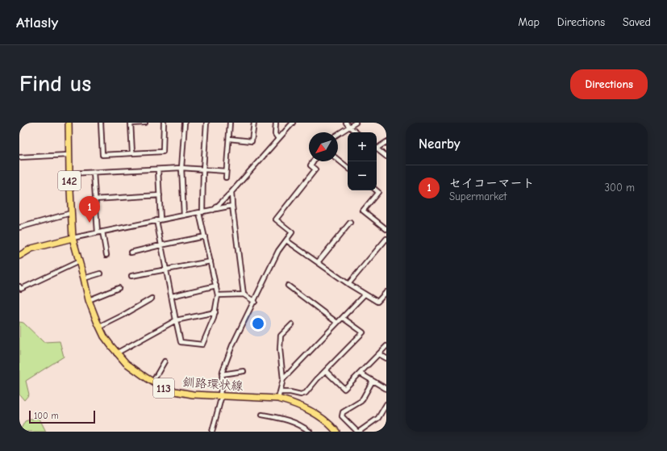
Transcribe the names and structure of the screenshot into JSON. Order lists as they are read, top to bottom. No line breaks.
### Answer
{"streets":{"main road":["142","釧路環状線","113"]},"crossings":[["142","釧路環状線"]],"scale_bar":"100 m","north":"bottom left","page":{"header":"Atlasly","nav":["Map","Directions","Saved"],"buttons":"Directions","title":"Find us","heading":"Nearby","map_buttons":["+","−"],"list":[{"mark":"1","name":"セイコーマート","note":"Supermarket","value":"300 m"}],"pins":"1","scale":"100 m"}}
